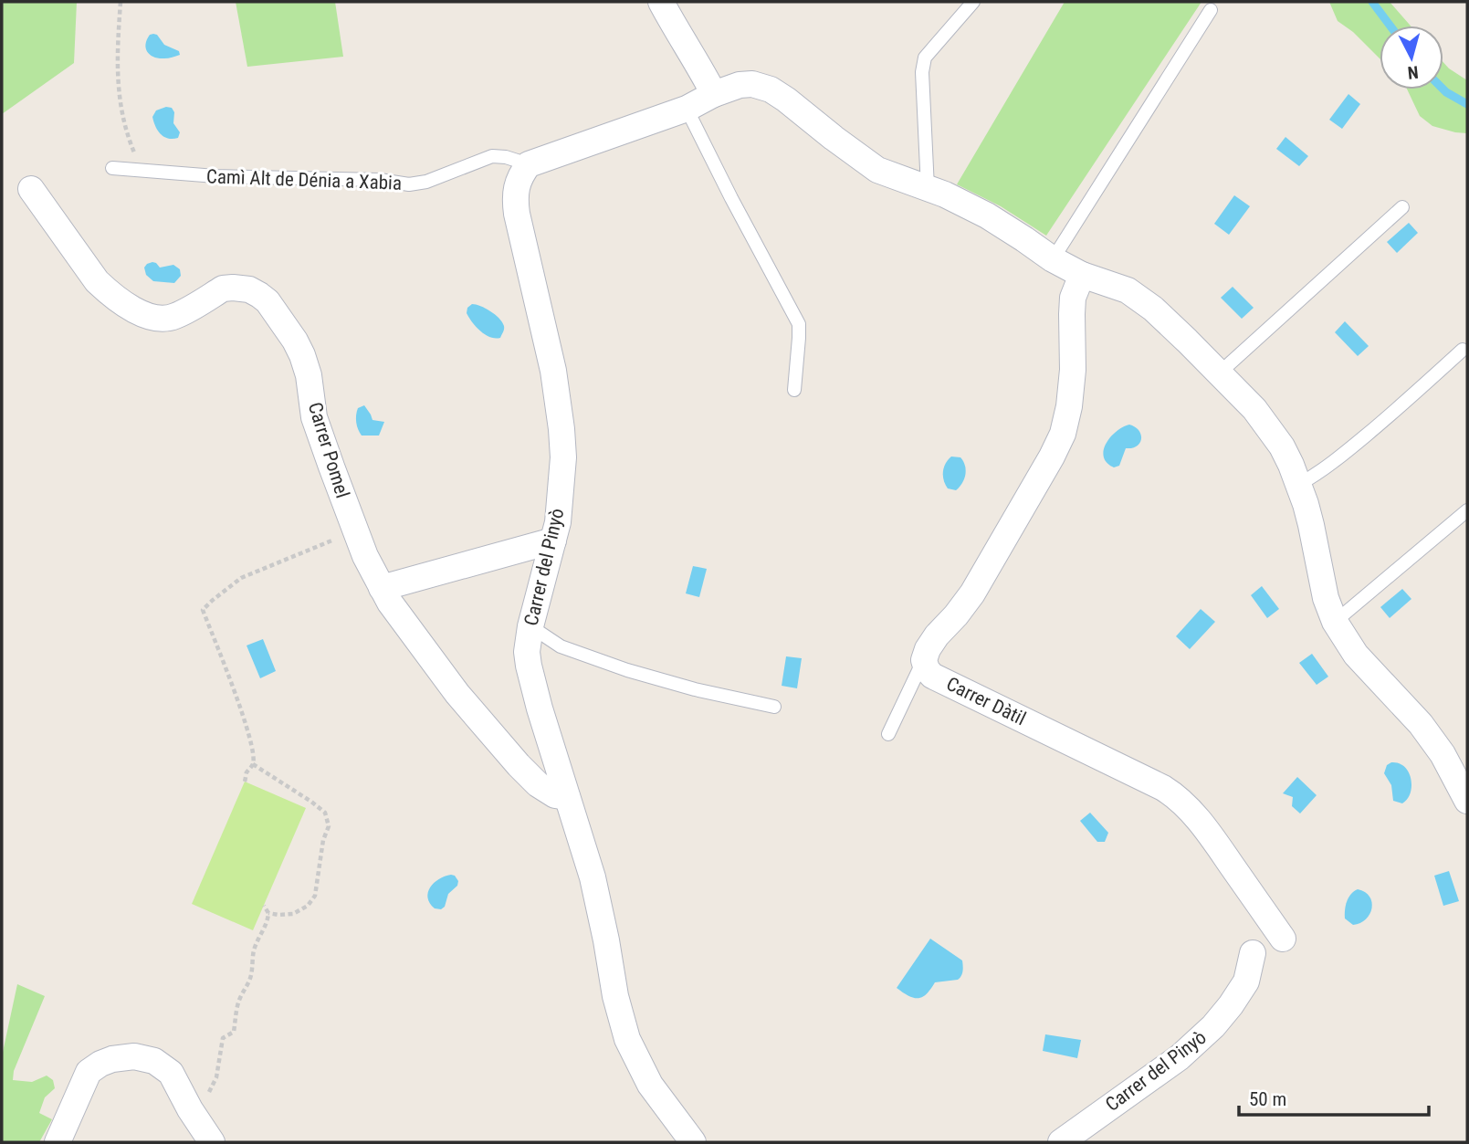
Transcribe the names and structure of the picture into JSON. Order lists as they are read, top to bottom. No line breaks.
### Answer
{"streets":{"street":["Carrer Pomel","Carrer del Pinyò","Carrer Dàtil"],"lane":["Camì Alt de Dénia a Xabia"]},"crossings":[["Camì Alt de Dénia a Xabia","Carrer del Pinyò"],["Carrer Pomel","Carrer del Pinyò"]],"scale_bar":"50 m","north":"bottom"}
